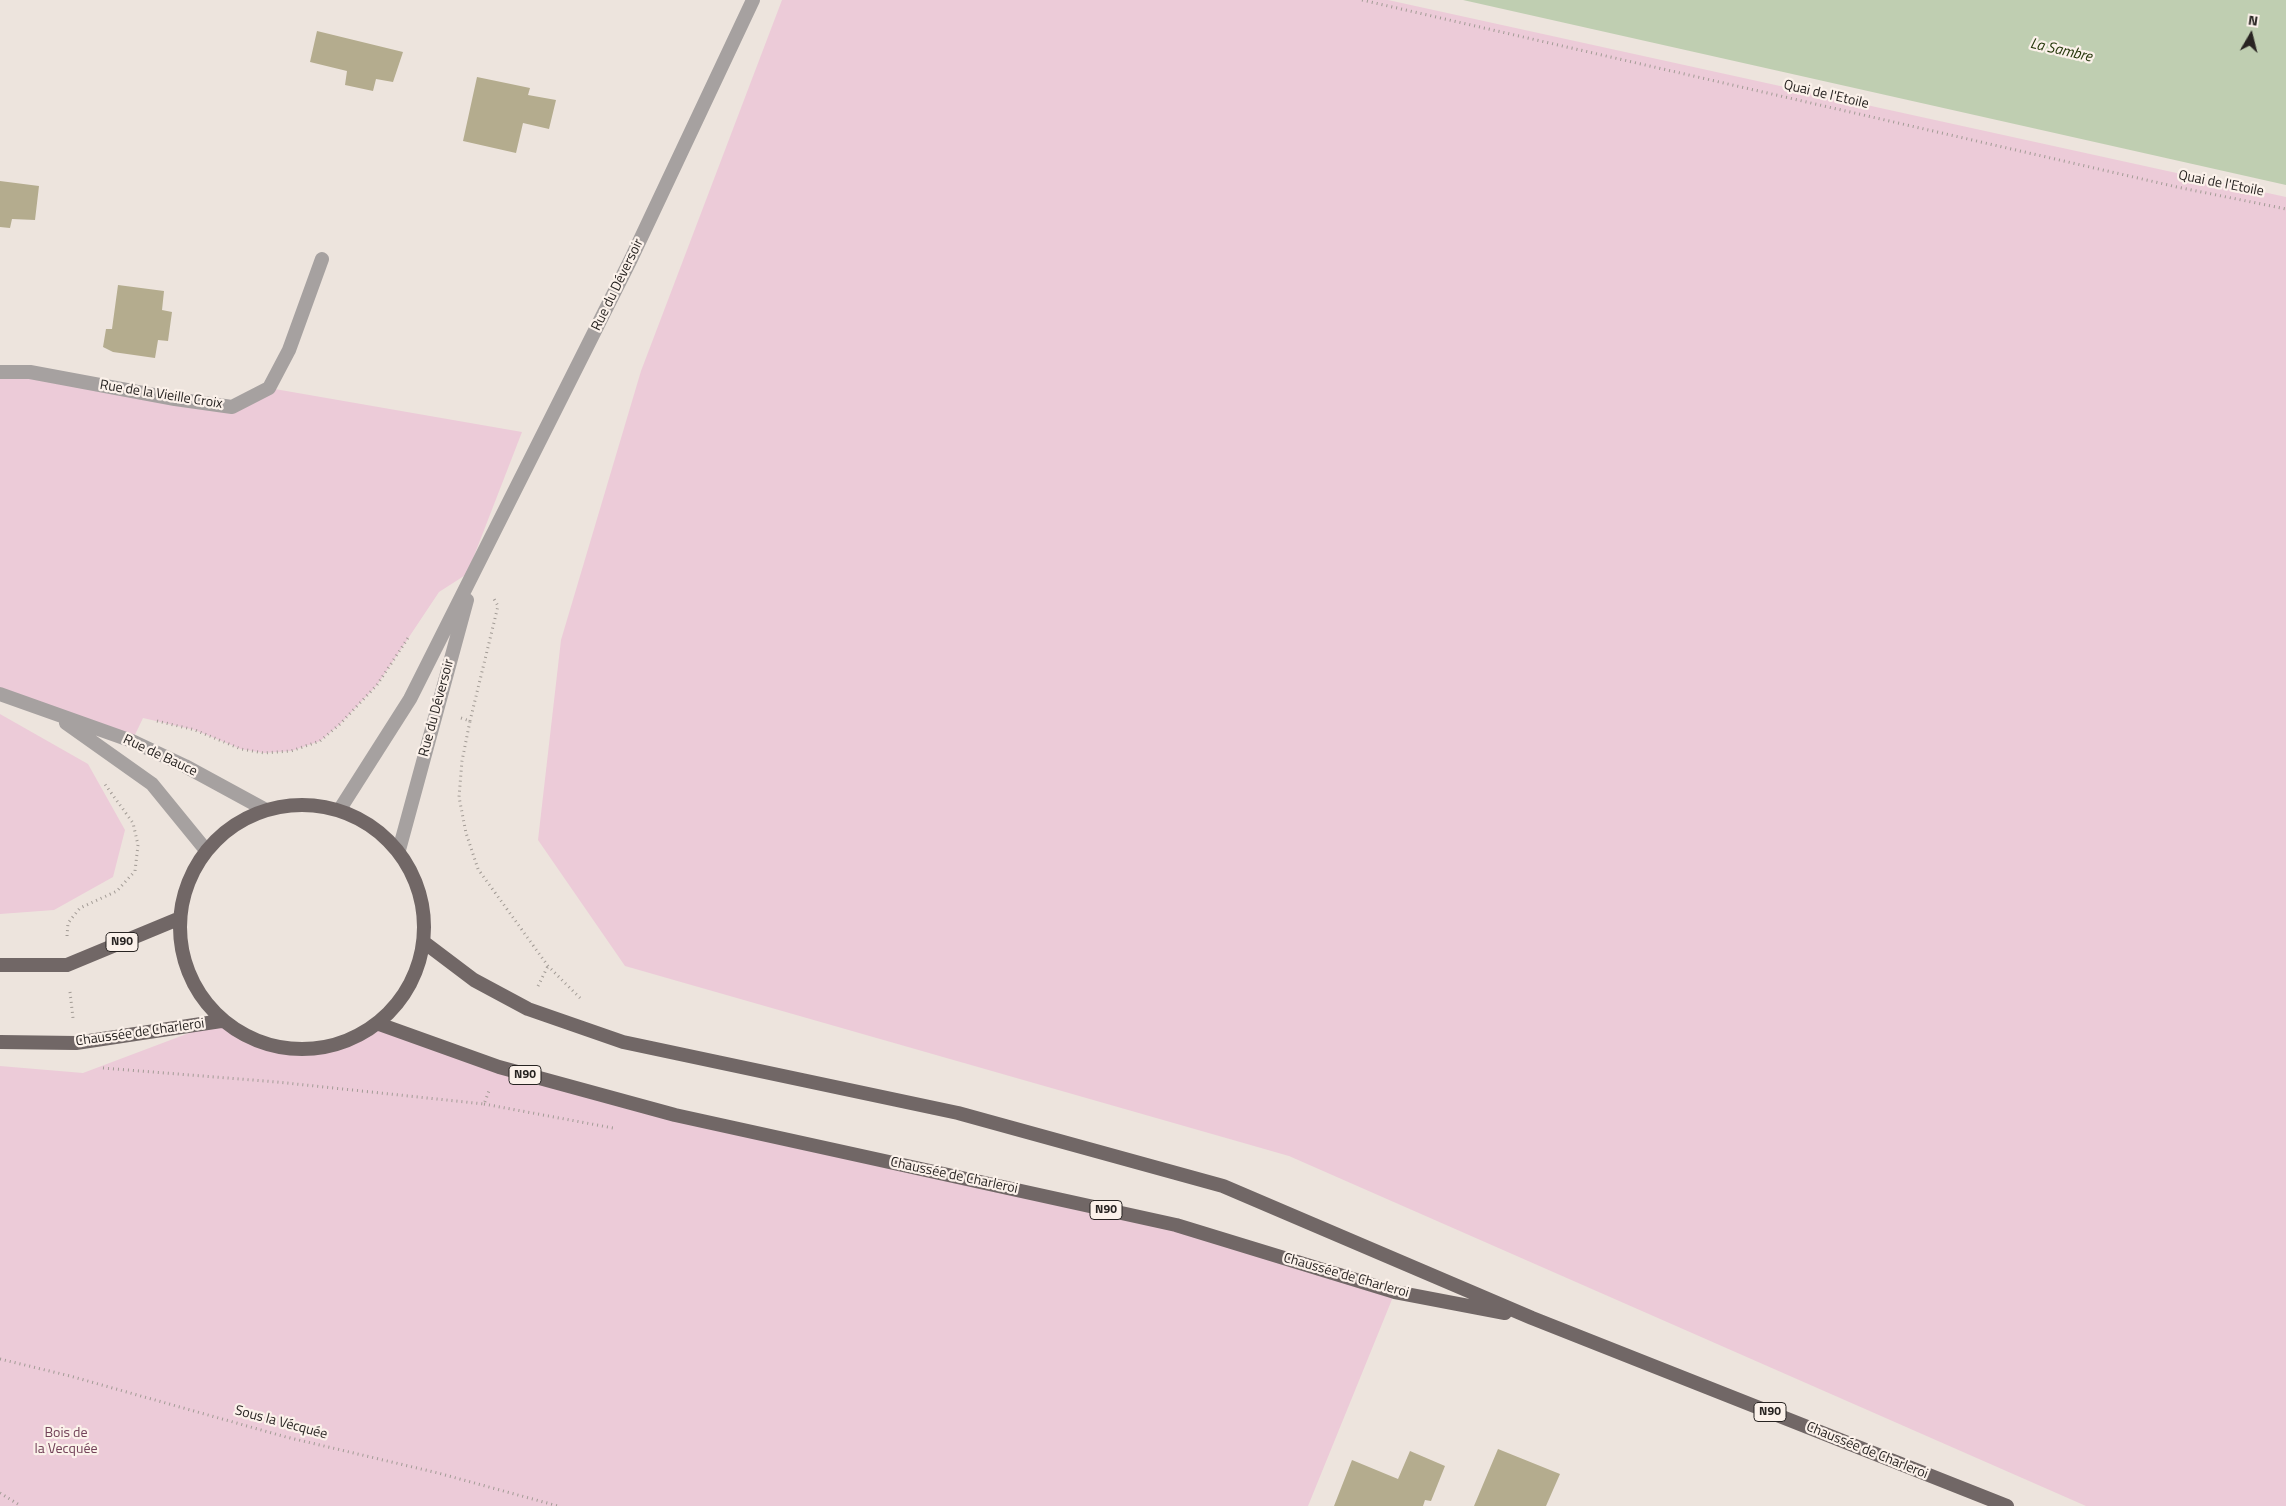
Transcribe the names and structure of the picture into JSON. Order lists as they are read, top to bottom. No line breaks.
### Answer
{"streets":{"main road":["N90","Chaussée de Charleroi"],"street":["Rue du Déversoir","Rue de la Vieille Croix","Rue de Bauce"],"path":["Quai de l'Etoile","Sous la Vécquée"]},"water":["La Sambre"],"parks":["Bois de la Vecquée"],"north":"top"}
